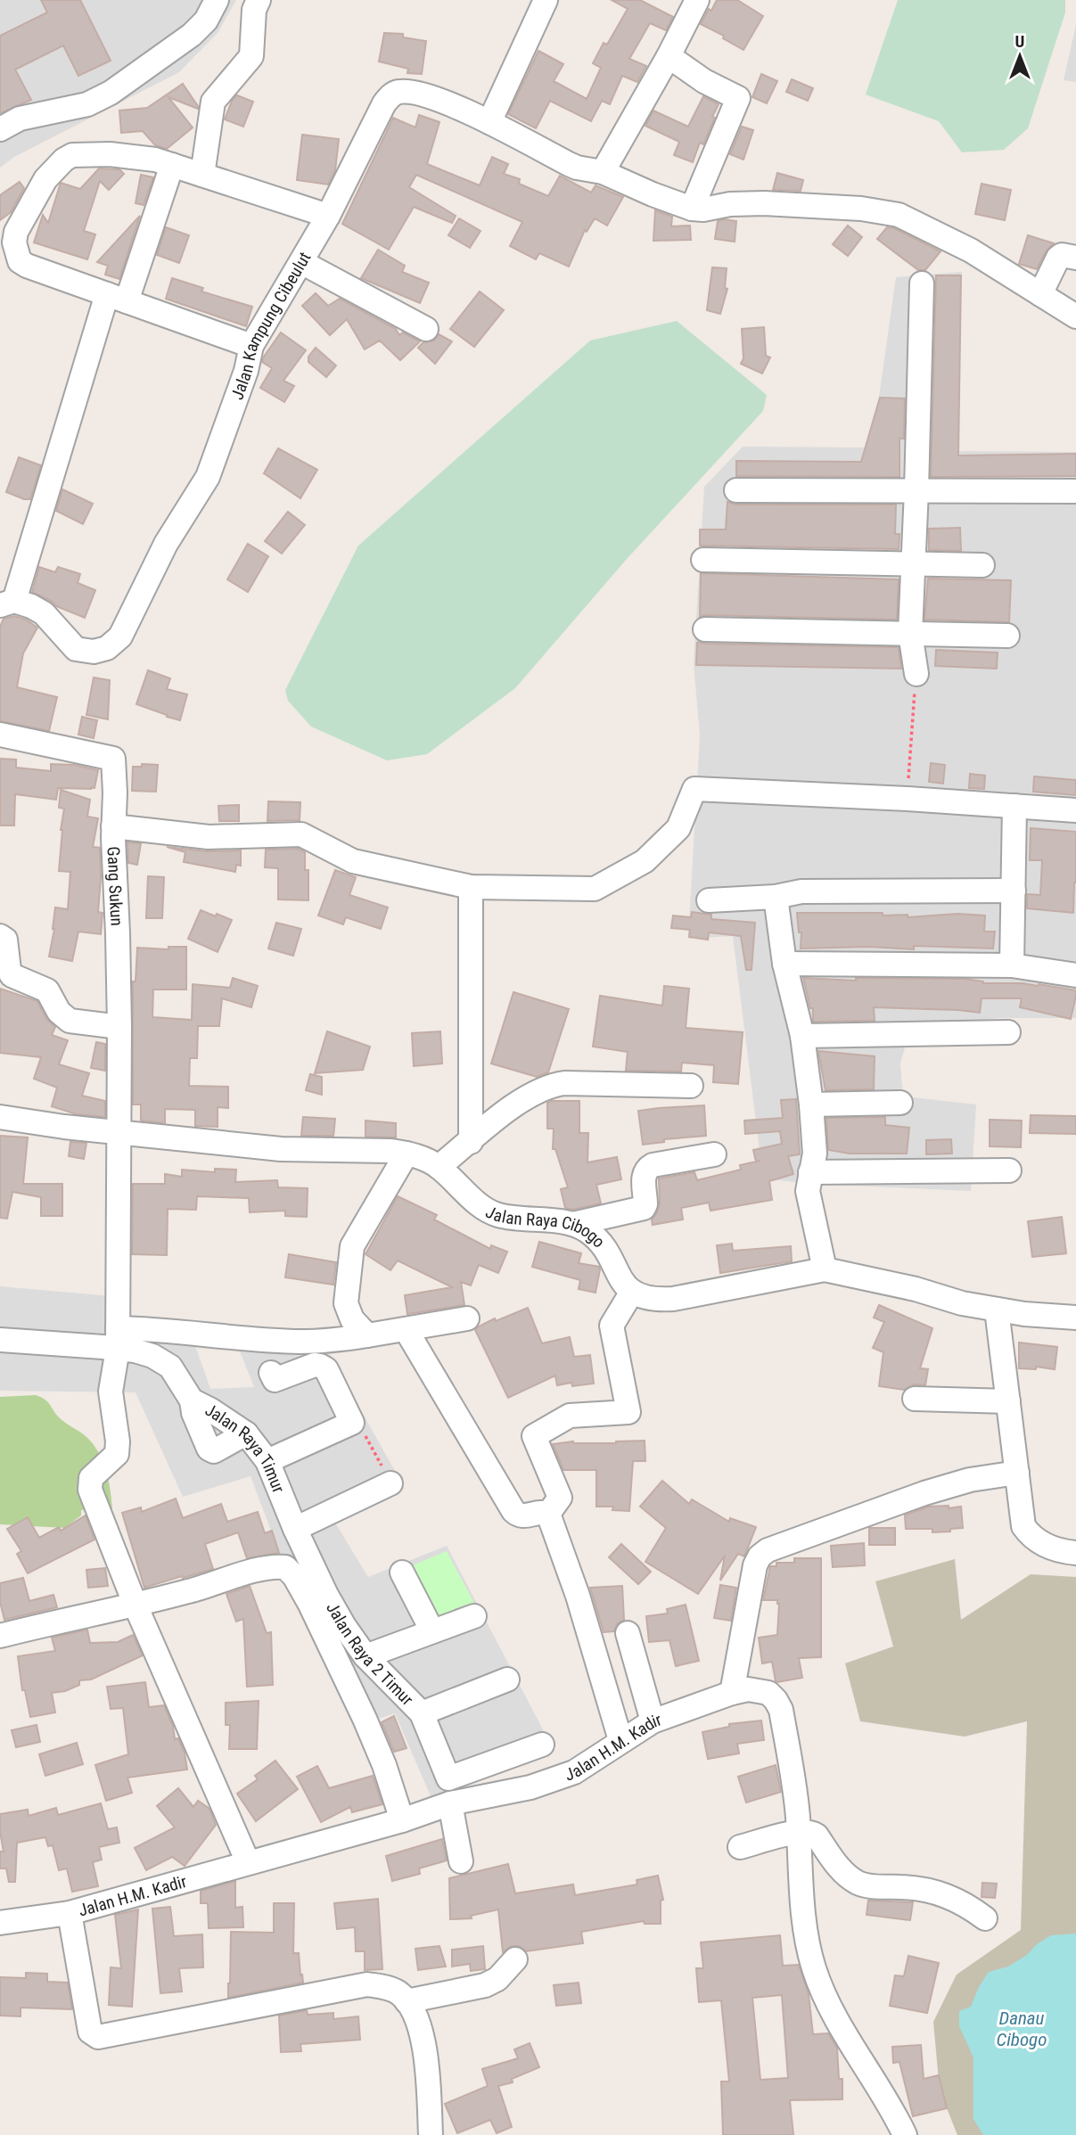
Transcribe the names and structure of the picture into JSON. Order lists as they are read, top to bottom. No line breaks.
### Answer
{"streets":{"street":["Jalan Kampung Cibeulut","Gang Sukun","Jalan Raya Cibogo","Jalan Raya Timur","Jalan Raya 2 Timur","Jalan H.M. Kadir"]},"crossings":[["Gang Sukun","Jalan Raya Cibogo"],["Gang Sukun","Jalan Raya Timur"],["Jalan Raya Timur","Jalan Raya 2 Timur"]],"water":["Danau Cibogo"],"north":"top"}
